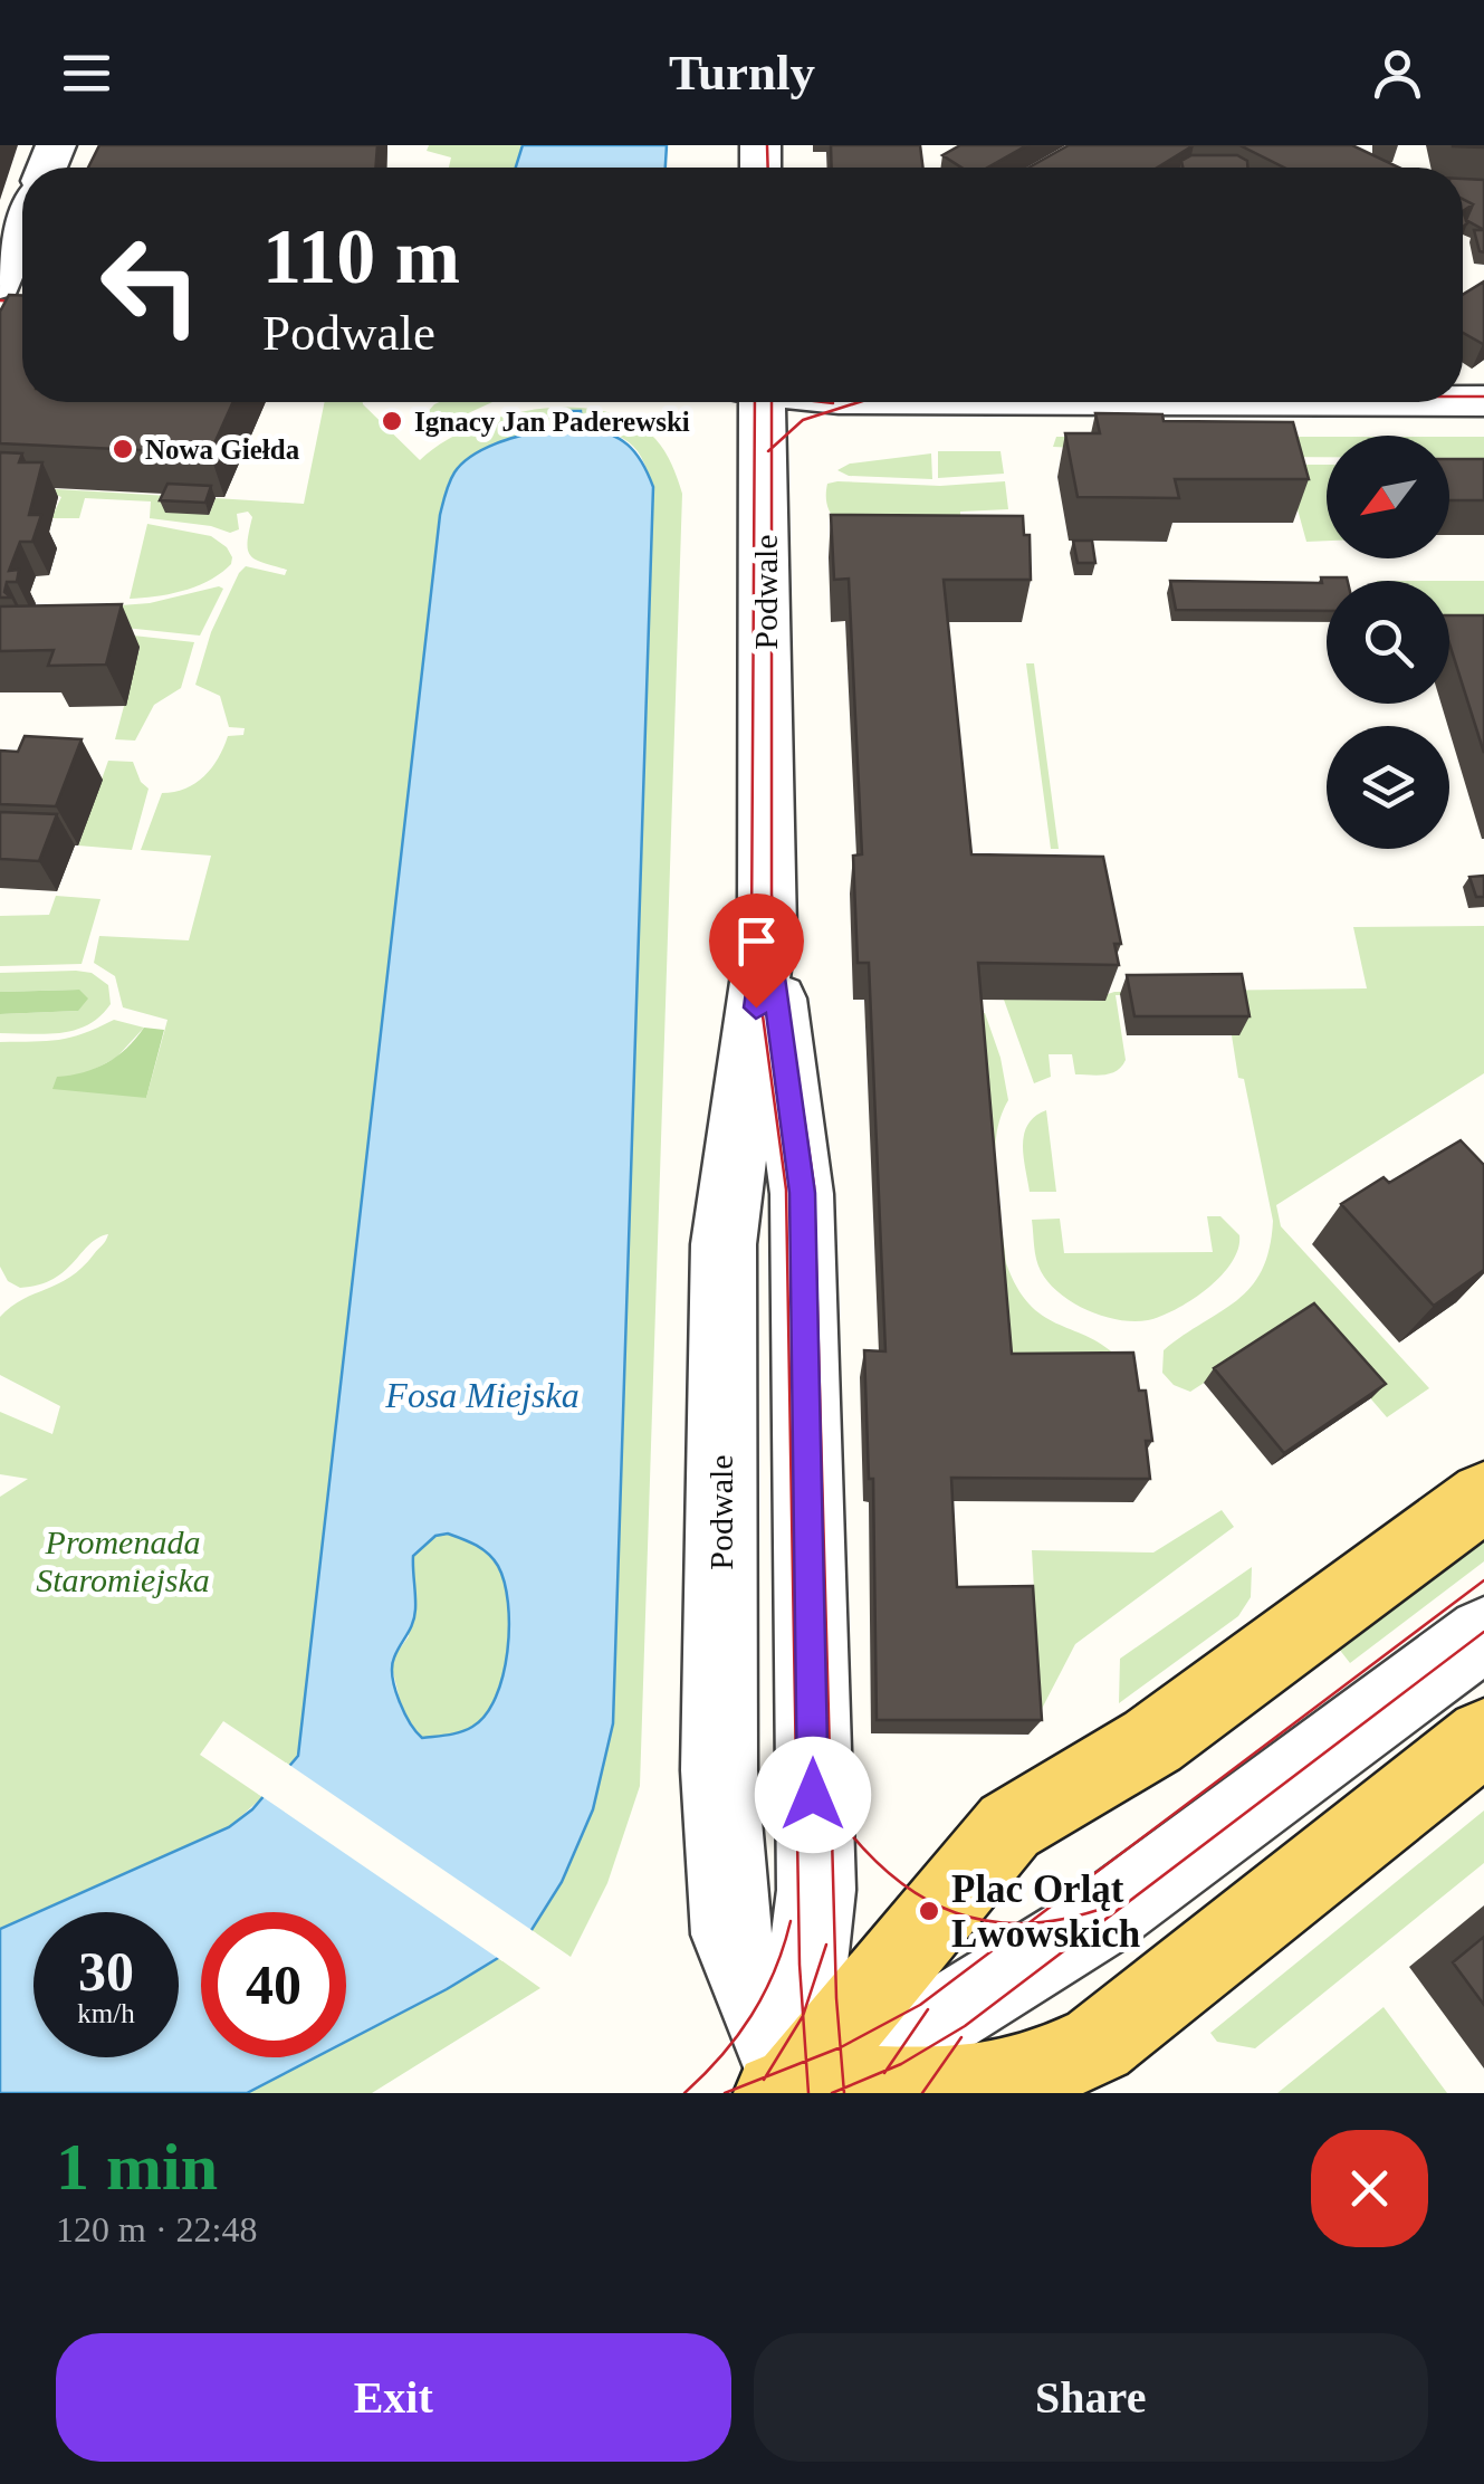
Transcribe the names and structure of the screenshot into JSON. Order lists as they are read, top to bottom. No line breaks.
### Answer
{"streets":{"street":["Podwale"]},"water":["Fosa Miejska"],"parks":["Promenada Staromiejska"],"places":["Ignacy Jan Paderewski","Nowa Giełda","Plac Orląt Lwowskich"],"north":"bottom left","page":{"header":"Turnly","turn":["110 m","Podwale"],"speed":"30 km/h","limit":"40","heading":["1 min","120 m · 22:48"],"buttons":["Exit","Share"]}}
